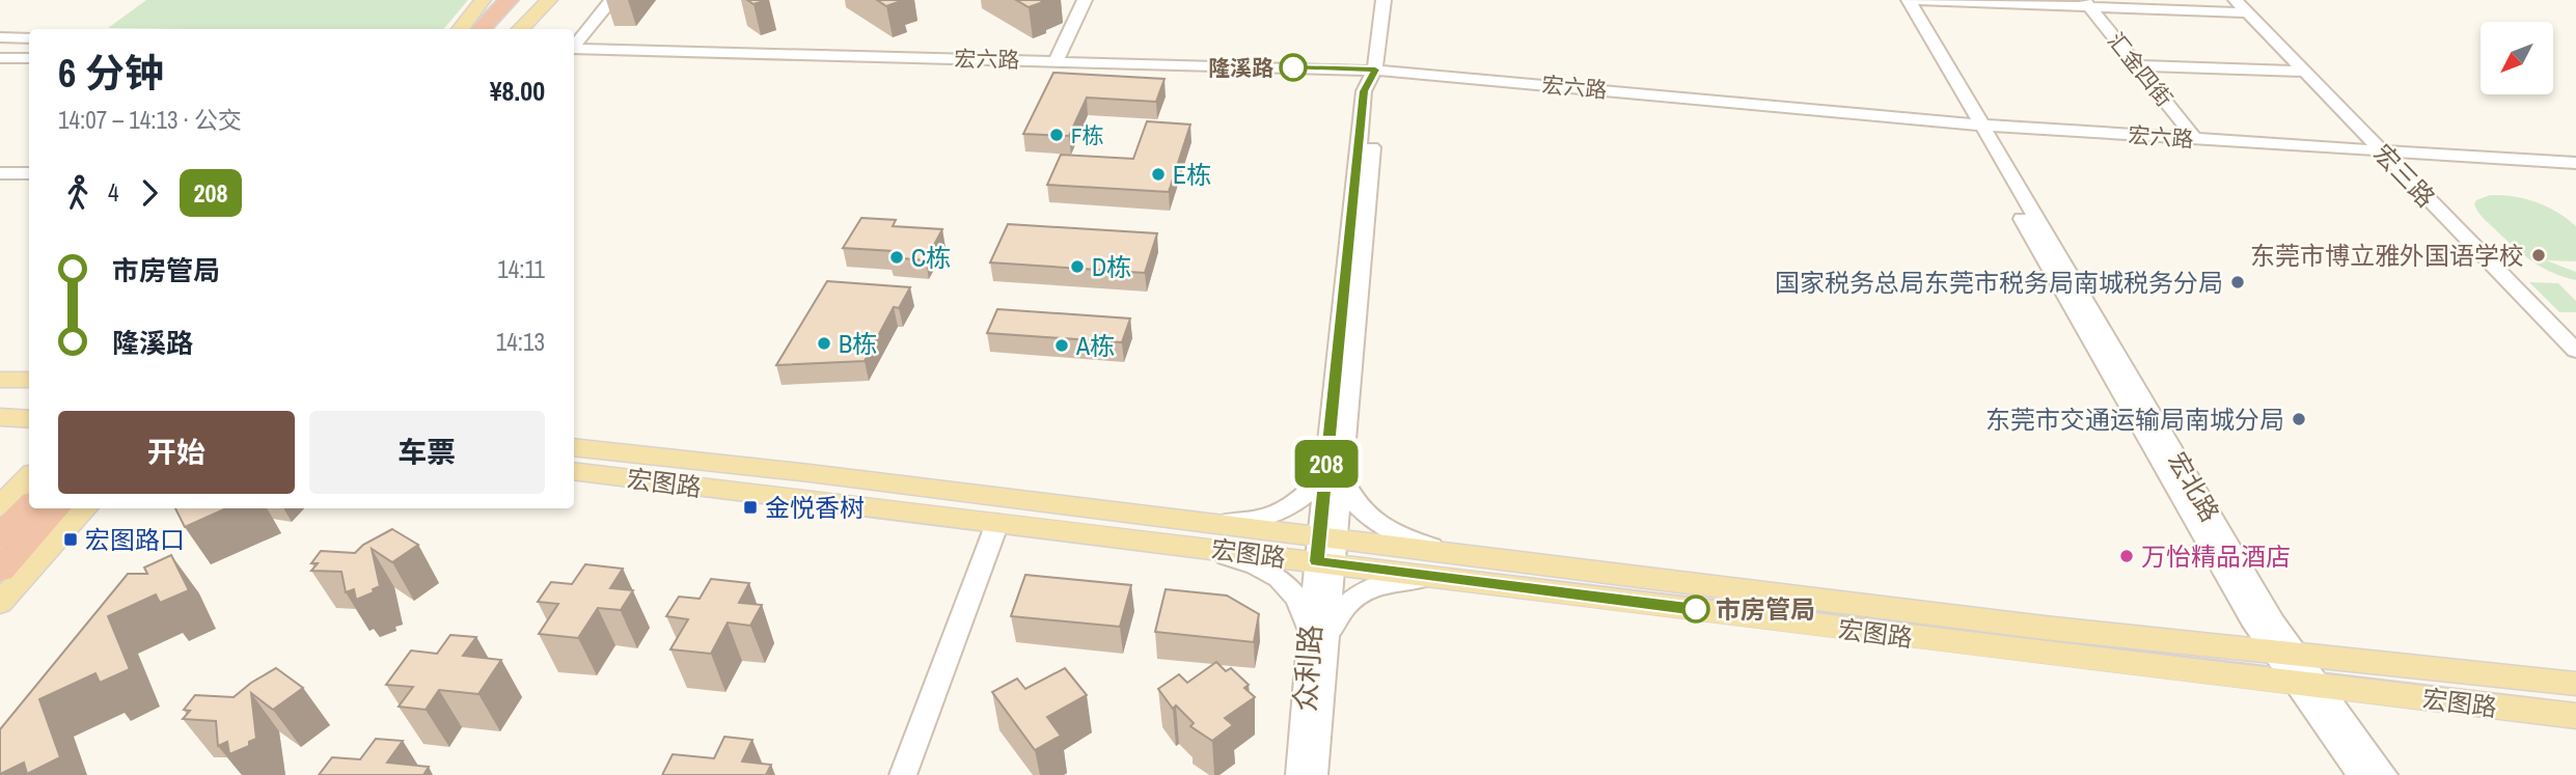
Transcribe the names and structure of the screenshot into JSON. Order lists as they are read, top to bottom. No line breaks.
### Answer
{"streets":{"main road":["宏图路"],"street":["宏六路","汇金四街","宏三路","宏北路","众利路"]},"crossings":[["宏六路","汇金四街"],["宏六路","宏三路"],["宏六路","宏北路"],["宏图路","宏北路"],["宏图路","众利路"]],"places":{"other":["隆溪路","F栋","E栋","东莞市博立雅外国语学校","C栋","D栋","国家税务总局东莞市税务局南城税务分局","B栋","A栋","东莞市交通运输局南城分局","万怡精品酒店","市房管局"],"transit":["金悦香树","宏图路口"]},"lines":["bus line 208"],"north":"bottom left","page":{"on_map":"208","heading":["6 分钟","14:07 – 14:13 · 公交","¥8.00"],"legs":["4","208"],"list":[{"name":"市房管局","value":"14:11"},{"name":"隆溪路","value":"14:13"}],"buttons":["开始","车票"]}}
